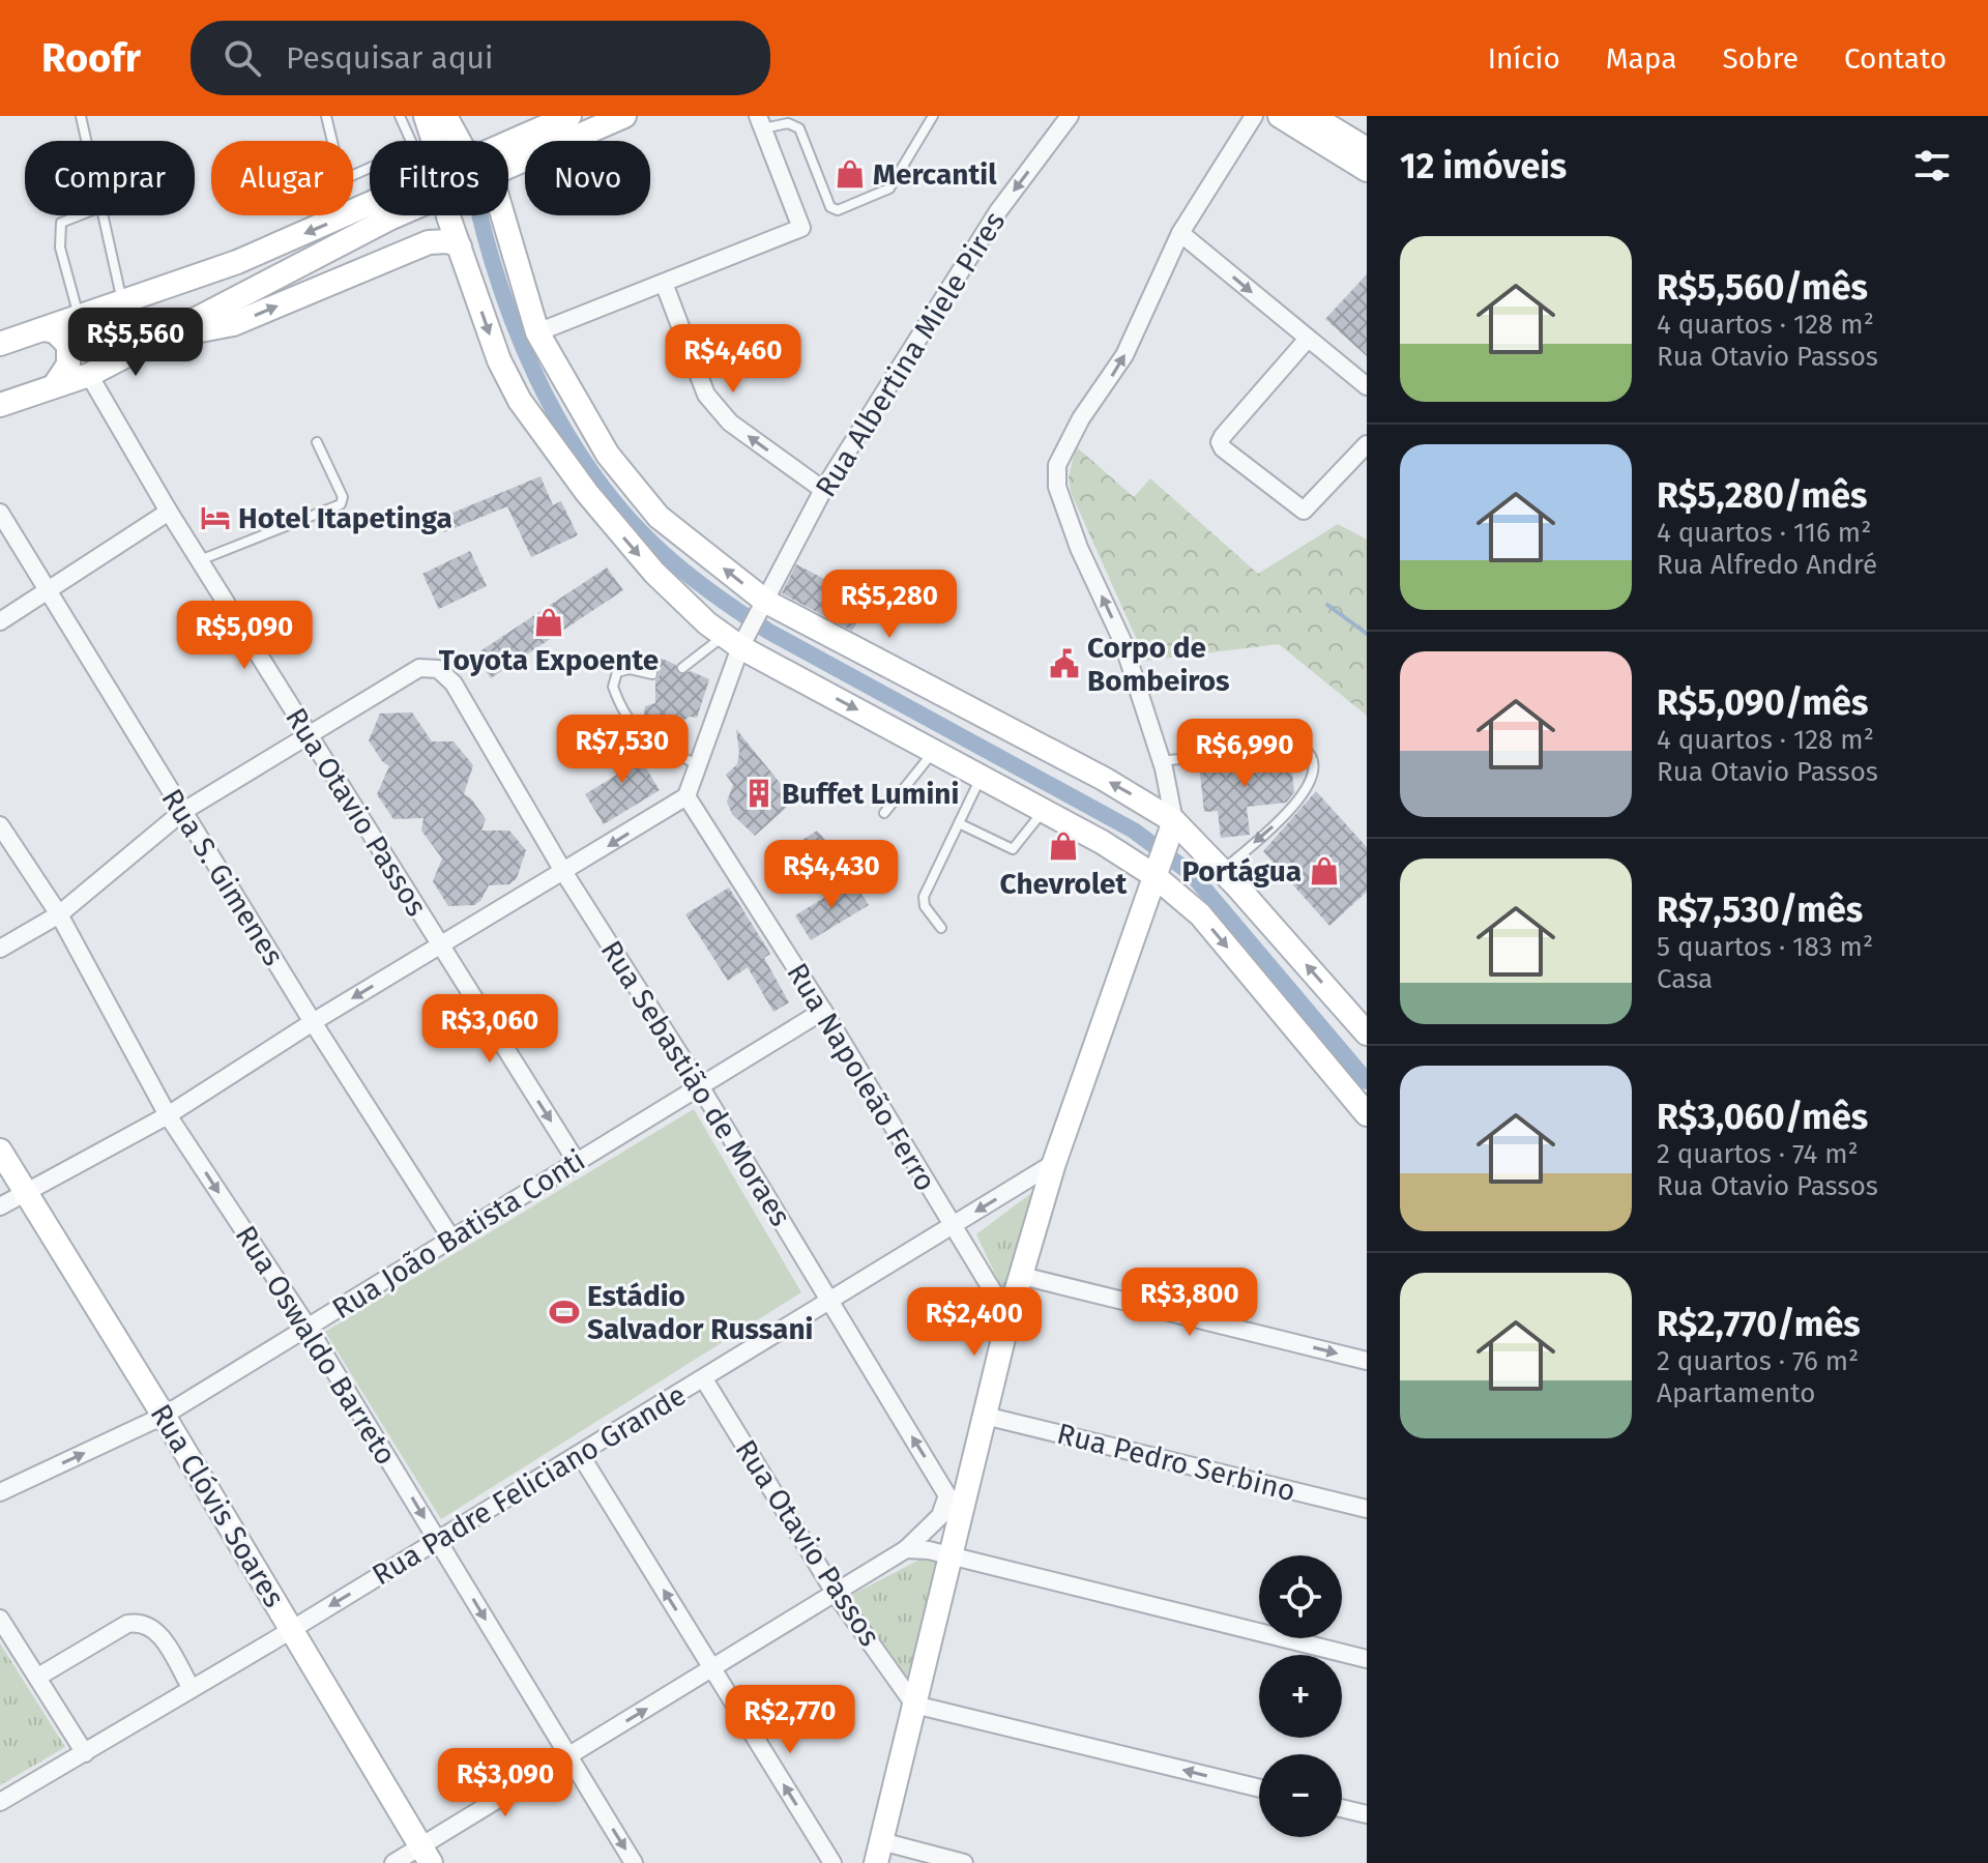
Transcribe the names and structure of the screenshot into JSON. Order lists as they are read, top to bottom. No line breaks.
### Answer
{"streets":{"main road":["Rua Clóvis Soares"],"street":["Rua Albertina Miele Pires","Rua Otavio Passos","Rua S. Gimenes","Rua Napoleão Ferro","Rua Sebastião de Moraes","Rua João Batista Conti","Rua Oswaldo Barreto","Rua Pedro Serbino","Rua Padre Feliciano Grande"]},"crossings":[["Rua Albertina Miele Pires","Rua Napoleão Ferro"],["Rua Otavio Passos","Rua Sebastião de Moraes"],["Rua Otavio Passos","Rua João Batista Conti"],["Rua Otavio Passos","Rua Padre Feliciano Grande"],["Rua S. Gimenes","Rua João Batista Conti"],["Rua Napoleão Ferro","Rua João Batista Conti"],["Rua Napoleão Ferro","Rua Padre Feliciano Grande"],["Rua Sebastião de Moraes","Rua João Batista Conti"],["Rua Sebastião de Moraes","Rua Padre Feliciano Grande"],["Rua João Batista Conti","Rua Oswaldo Barreto"],["Rua João Batista Conti","Rua Clóvis Soares"],["Rua Oswaldo Barreto","Rua Padre Feliciano Grande"],["Rua Padre Feliciano Grande","Rua Clóvis Soares"]],"one_way":["Rua Albertina Miele Pires","Rua Oswaldo Barreto"],"places":{"shop":["Mercantil","Toyota Expoente","Chevrolet","Portágua"],"hotel":["Hotel Itapetinga"],"public building":["Corpo de Bombeiros"],"building":["Buffet Lumini"],"sports":["Estádio Salvador Russani"]},"page":{"header":"Roofr","search":"Pesquisar aqui","nav":["Início","Mapa","Sobre","Contato"],"heading":"12 imóveis","chip":["Comprar","Alugar","Filtros","Novo"],"list":[{"name":"R$5,560/mês","note":"4 quartos · 128 m² · Rua Otavio Passos"},{"name":"R$5,280/mês","note":"4 quartos · 116 m² · Rua Alfredo André"},{"name":"R$5,090/mês","note":"4 quartos · 128 m² · Rua Otavio Passos"},{"name":"R$7,530/mês","note":"5 quartos · 183 m² · Casa"},{"name":"R$3,060/mês","note":"2 quartos · 74 m² · Rua Otavio Passos"},{"name":"R$2,770/mês","note":"2 quartos · 76 m² · Apartamento"}],"price":["R$5,560","R$4,460","R$5,280","R$5,090","R$7,530","R$6,990","R$4,430","R$3,060","R$3,800","R$2,400","R$2,770","R$3,090"],"map_buttons":["+","−"]}}
